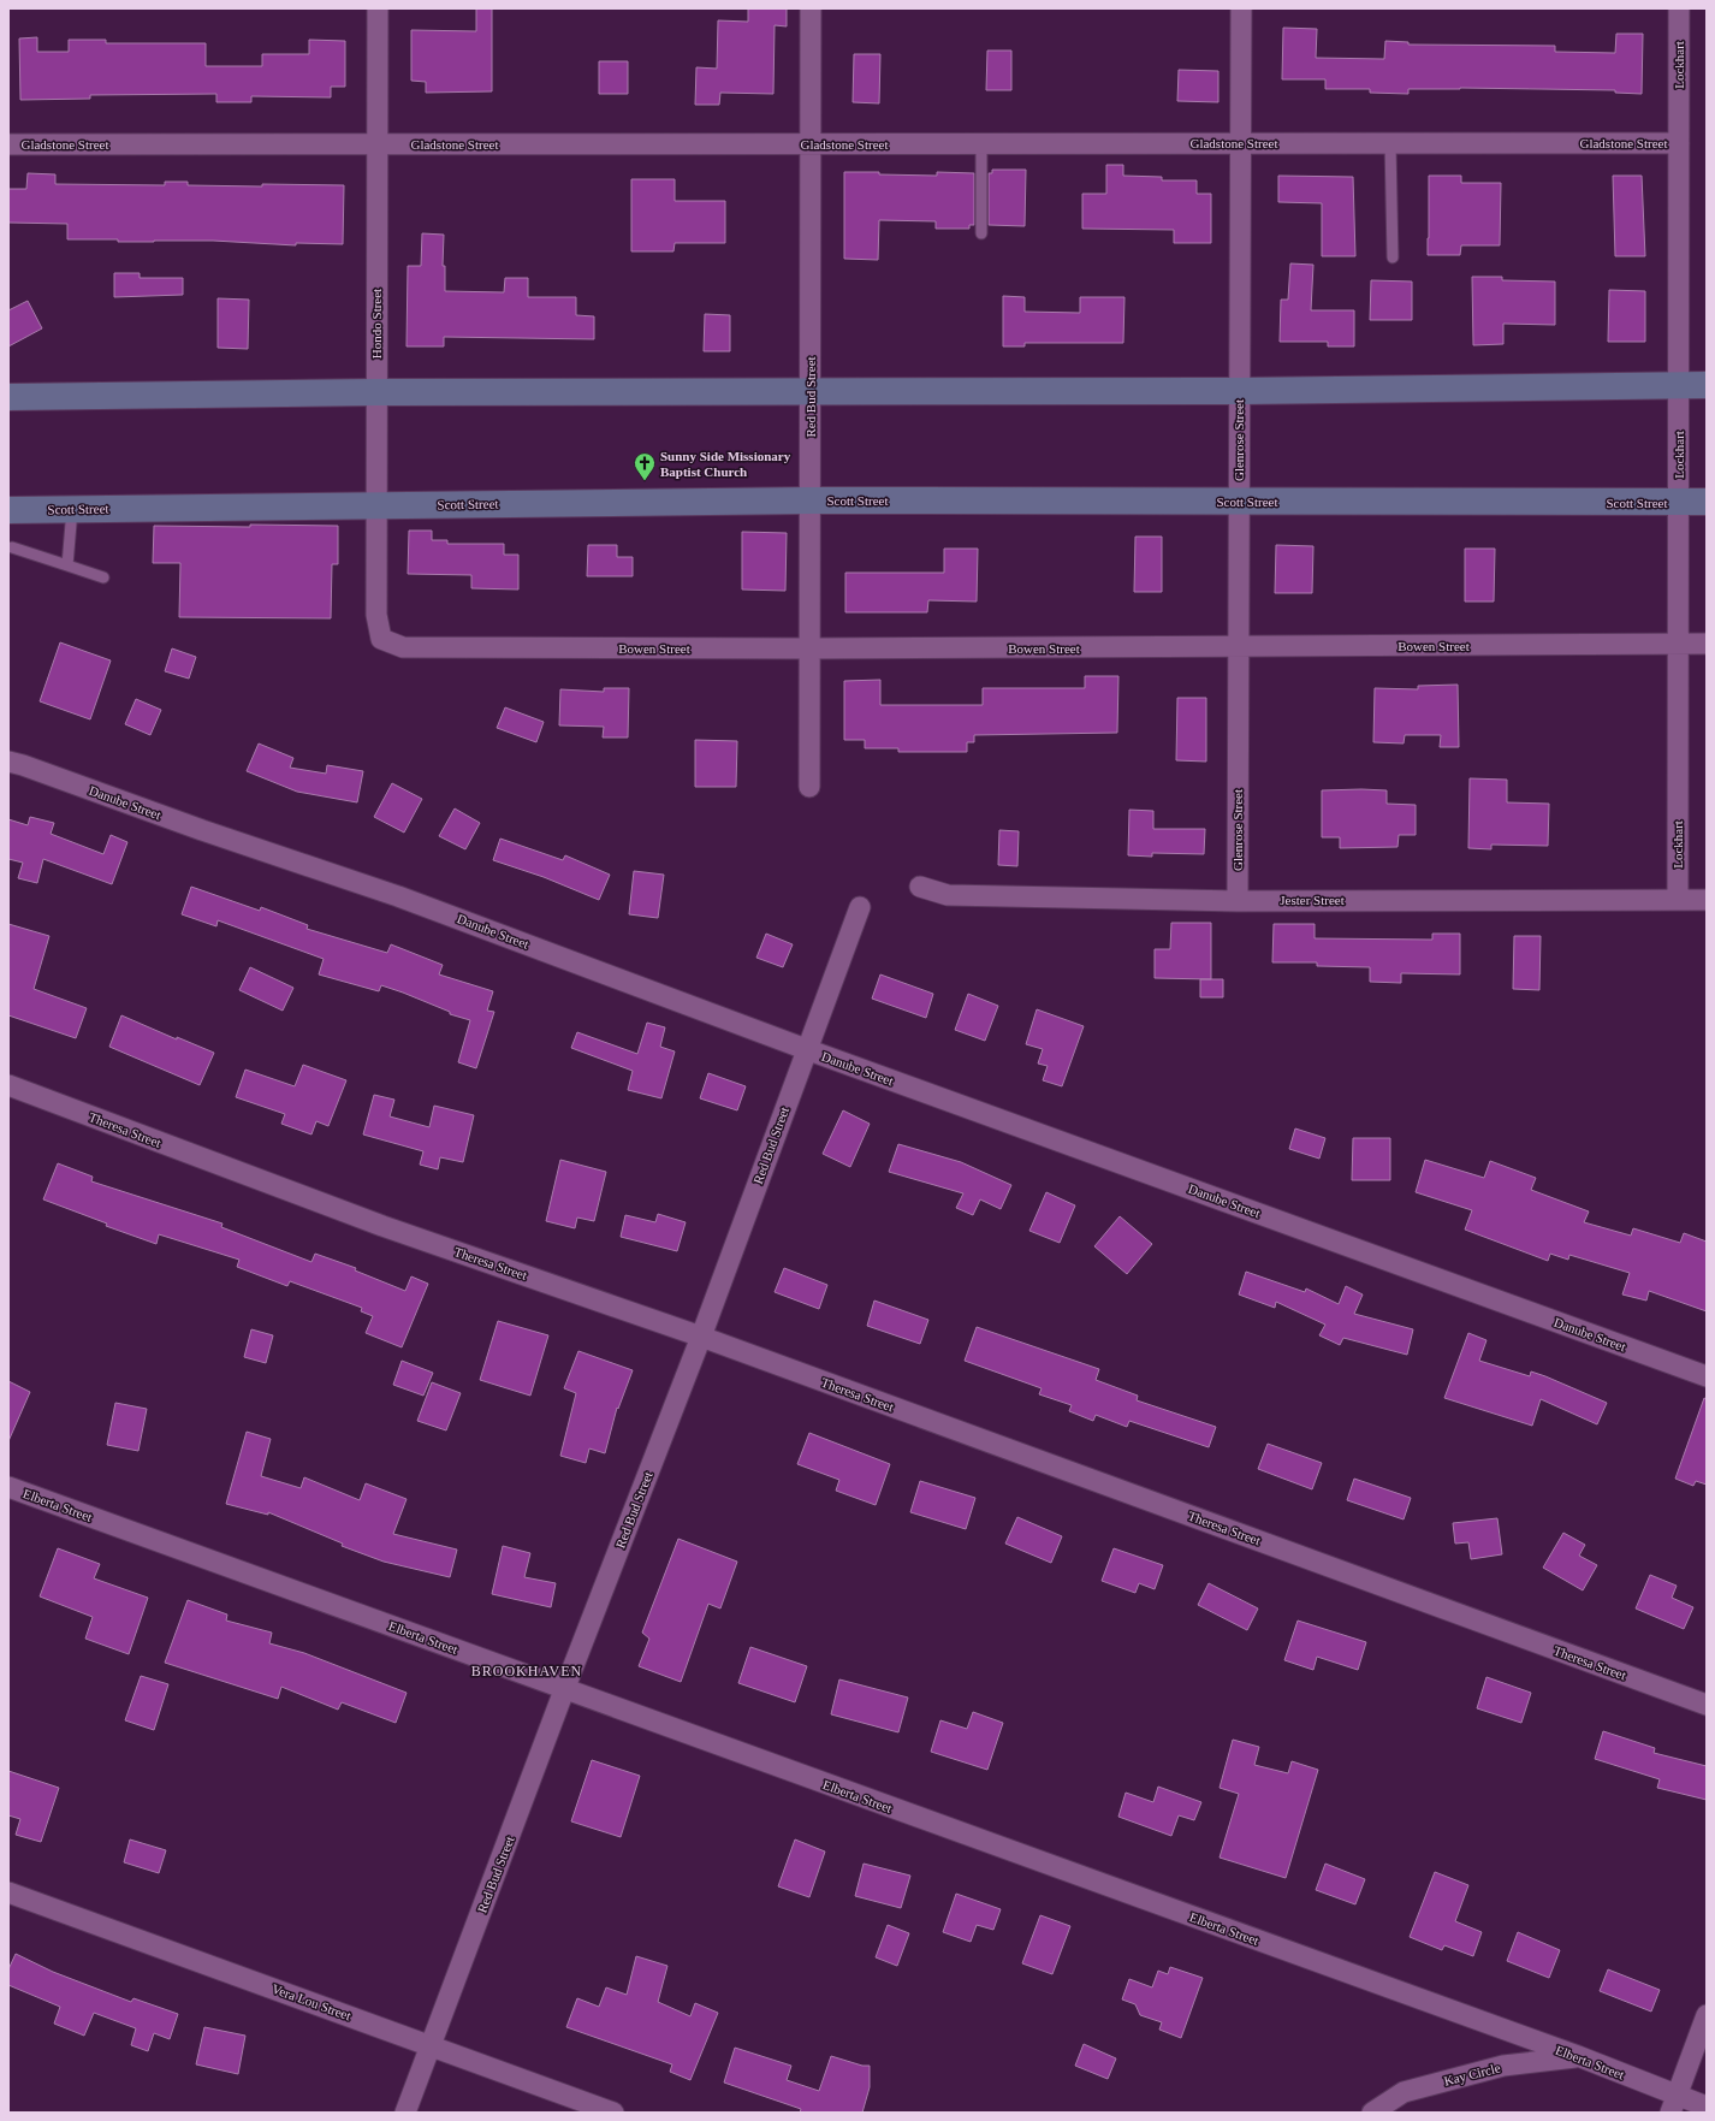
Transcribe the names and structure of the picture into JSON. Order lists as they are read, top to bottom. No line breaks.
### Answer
{"streets":{"main road":["Scott Street"],"street":["Lockhart","Gladstone Street","Hondo Street","Red Bud Street","Glenrose Street","Bowen Street","Danube Street","Jester Street","Theresa Street","Elberta Street","Vera Lou Street","Kay Circle"]},"crossings":[["Lockhart","Gladstone Street"],["Lockhart","Scott Street"],["Lockhart","Bowen Street"],["Lockhart","Jester Street"],["Gladstone Street","Hondo Street"],["Gladstone Street","Red Bud Street"],["Gladstone Street","Glenrose Street"],["Hondo Street","Scott Street"],["Hondo Street","Bowen Street"],["Red Bud Street","Scott Street"],["Red Bud Street","Bowen Street"],["Red Bud Street","Danube Street"],["Red Bud Street","Theresa Street"],["Red Bud Street","Elberta Street"],["Red Bud Street","Vera Lou Street"],["Glenrose Street","Scott Street"],["Glenrose Street","Bowen Street"],["Glenrose Street","Jester Street"],["Elberta Street","Kay Circle"]],"districts":["BROOKHAVEN"],"places":{"church":["Sunny Side Missionary Baptist Church"]}}
